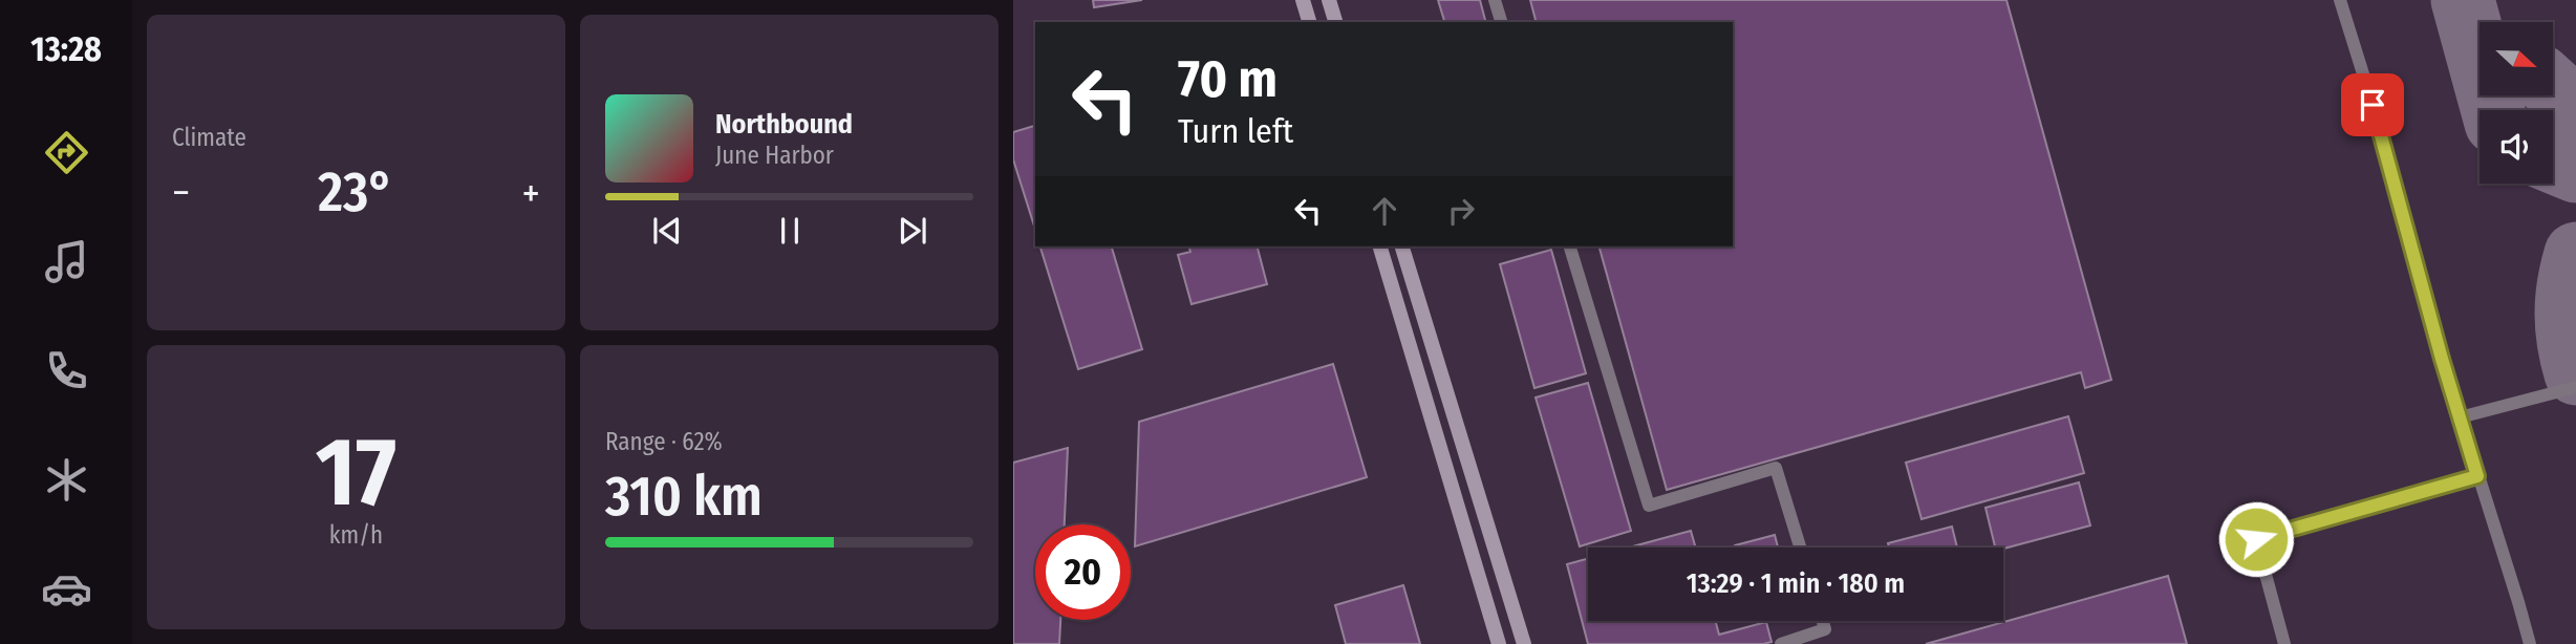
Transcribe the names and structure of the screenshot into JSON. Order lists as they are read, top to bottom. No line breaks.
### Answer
{"north":"right","page":{"tabs":"13:28","tile":["Climate",["17","km/h"],["Range · 62%","310 km"]],"turn":["70 m","Turn left"],"song":["Northbound","June Harbor"],"heat":["−","23°","+"],"limit":"20","trip":"13:29 · 1 min · 180 m"}}
